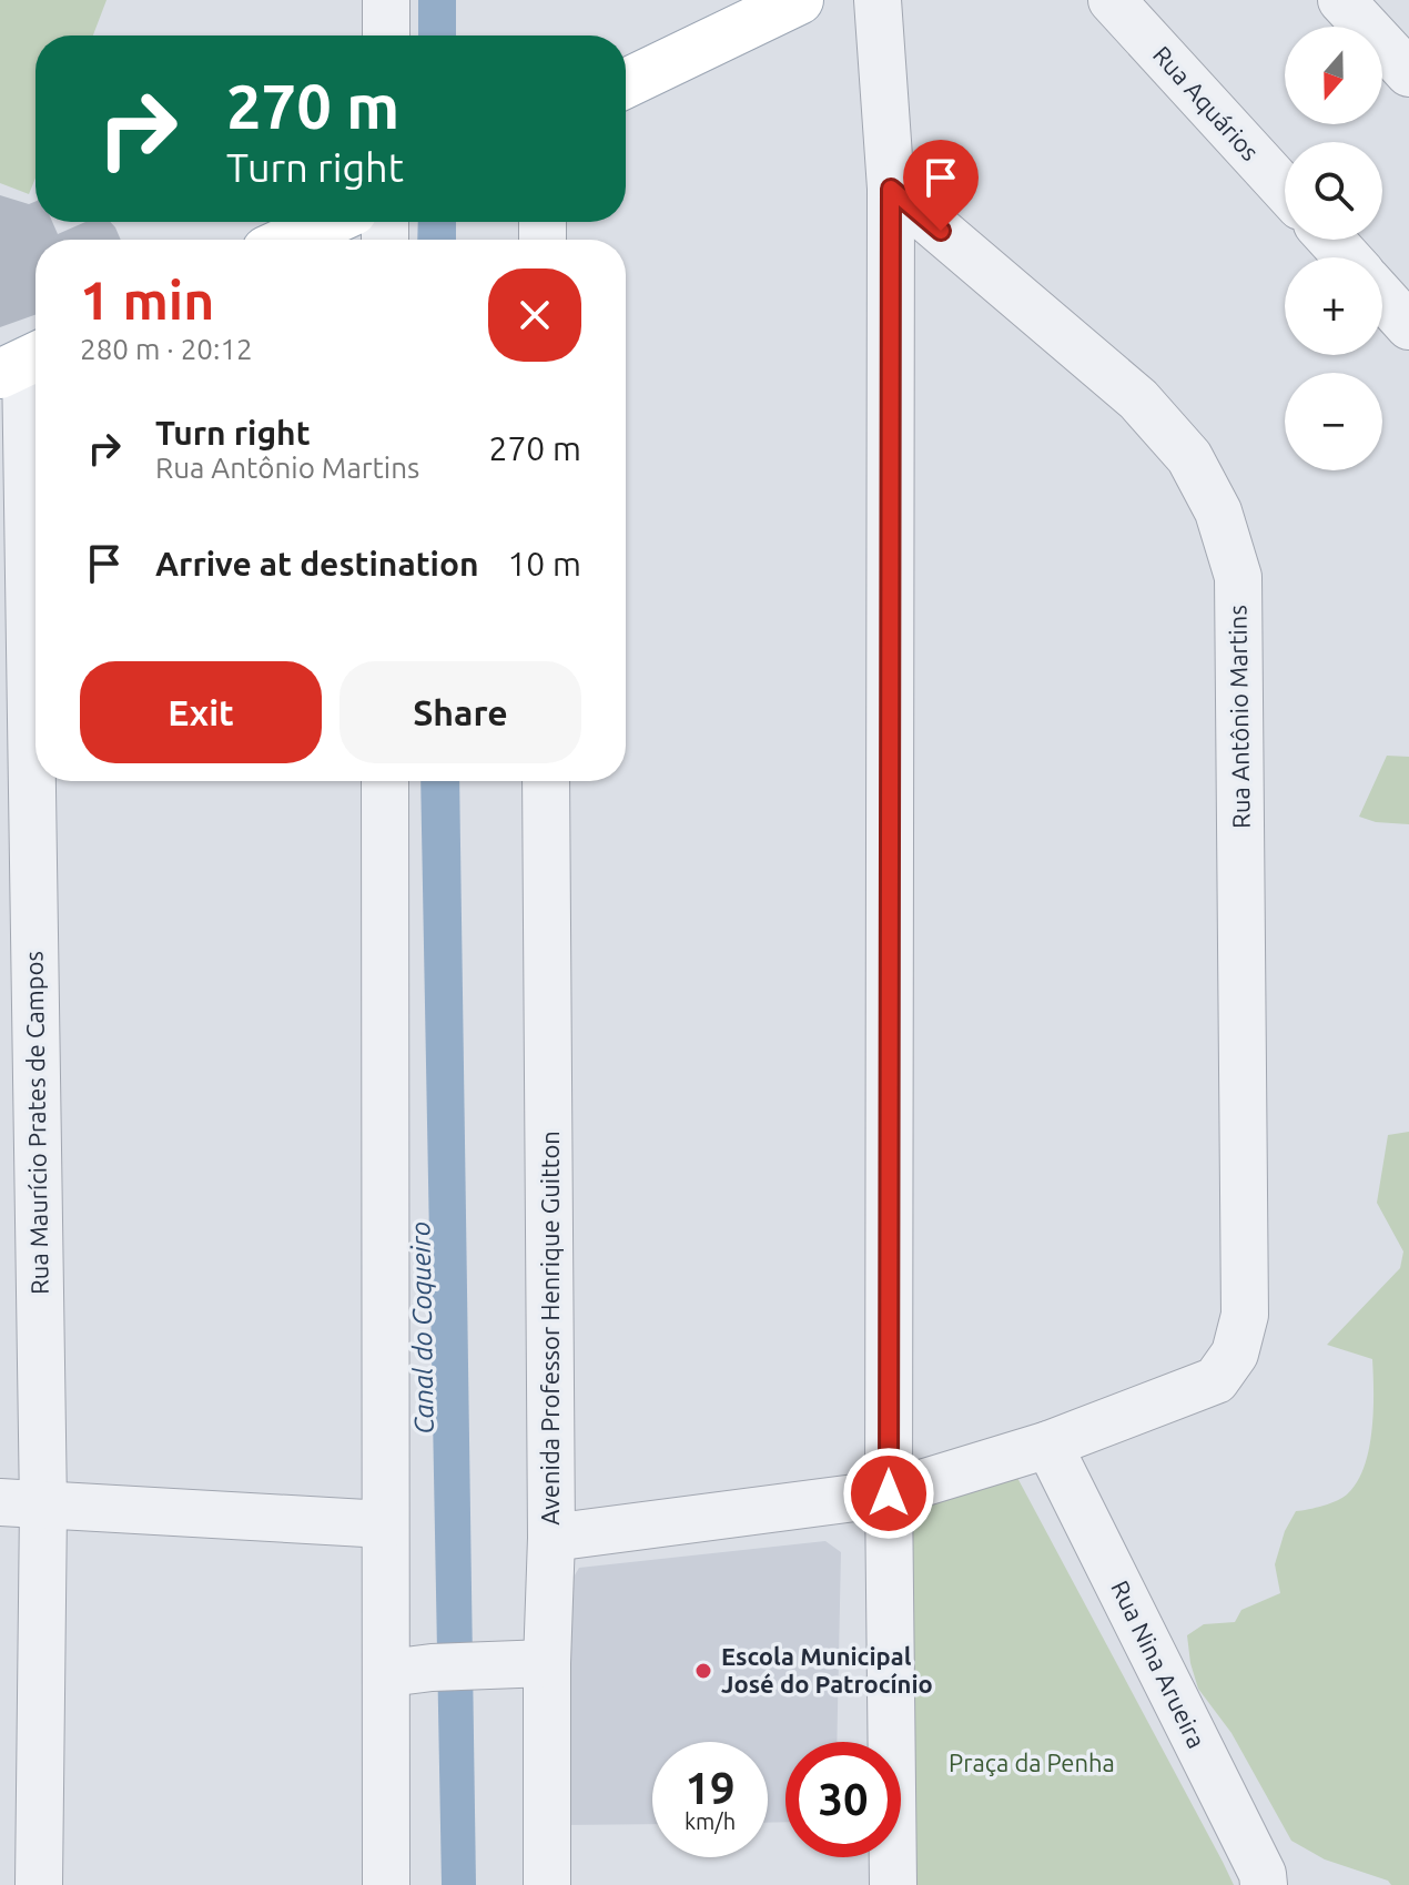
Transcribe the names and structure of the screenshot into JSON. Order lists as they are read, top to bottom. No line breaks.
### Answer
{"streets":{"street":["Rua Aquários","Rua Antônio Martins","Rua Maurício Prates de Campos","Avenida Professor Henrique Guitton","Rua Nina Arueira"]},"crossings":[["Rua Antônio Martins","Rua Nina Arueira"]],"water":["Canal do Coqueiro"],"parks":["Praça da Penha"],"places":["Escola Municipal José do Patrocínio"],"north":"bottom","page":{"map_buttons":["+","−"],"turn":["270 m","Turn right"],"heading":["1 min","280 m · 20:12"],"list":[{"name":"Turn right","note":"Rua Antônio Martins","value":"270 m"},{"name":"Arrive at destination","value":"10 m"}],"buttons":["Exit","Share"],"speed":"19 km/h","limit":"30"}}
